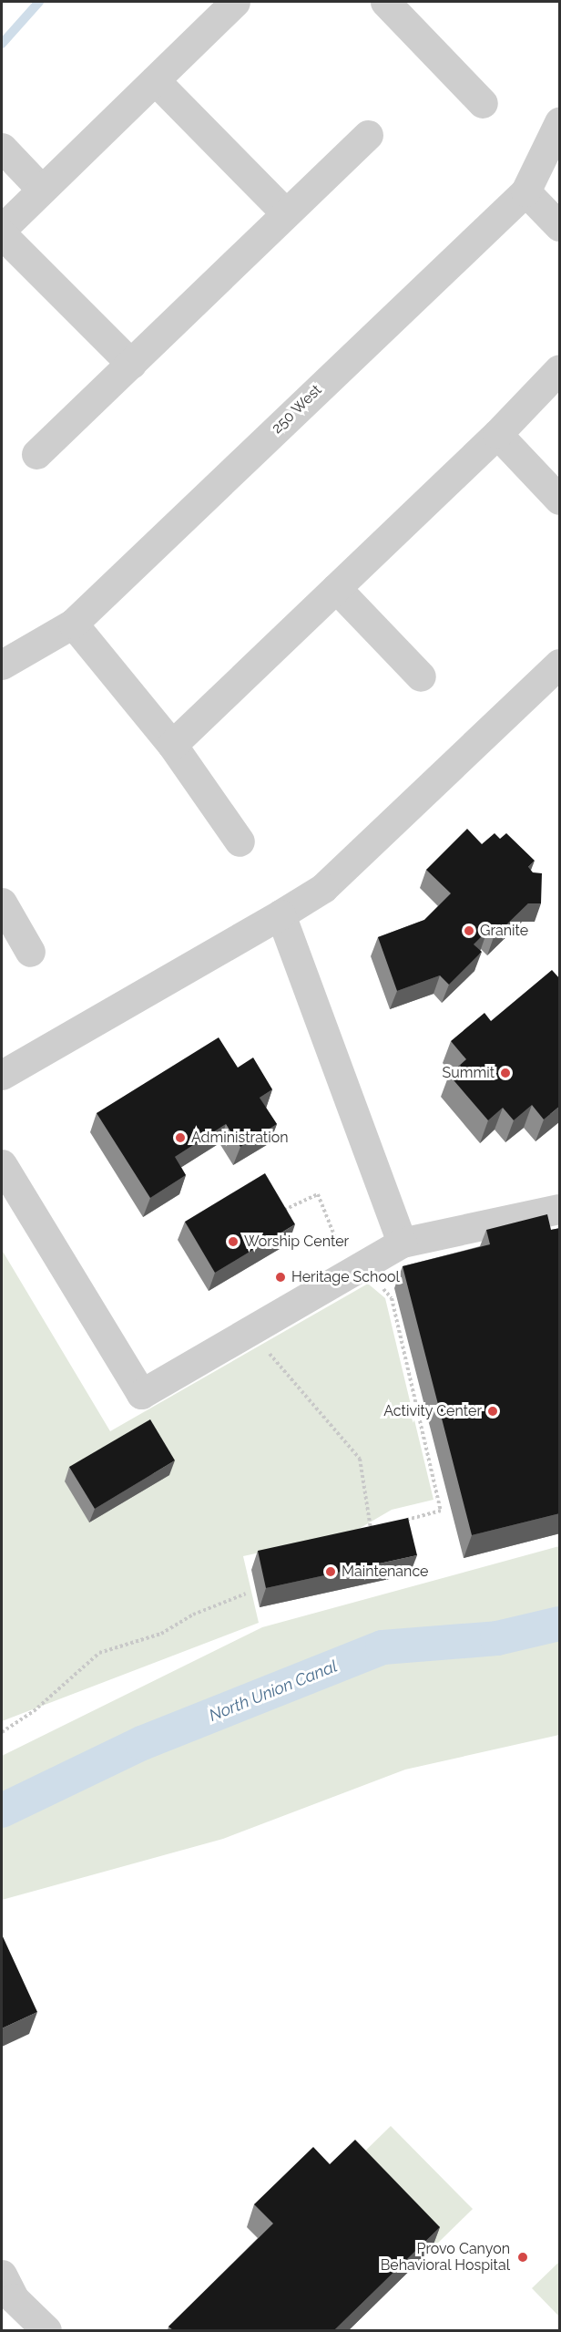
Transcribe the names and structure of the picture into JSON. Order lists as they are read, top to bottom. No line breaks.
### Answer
{"streets":{"street":["250 West"]},"water":["North Union Canal"],"places":["Granite","Summit","Administration","Worship Center","Heritage School","Activity Center","Maintenance","Provo Canyon Behavioral Hospital"]}
